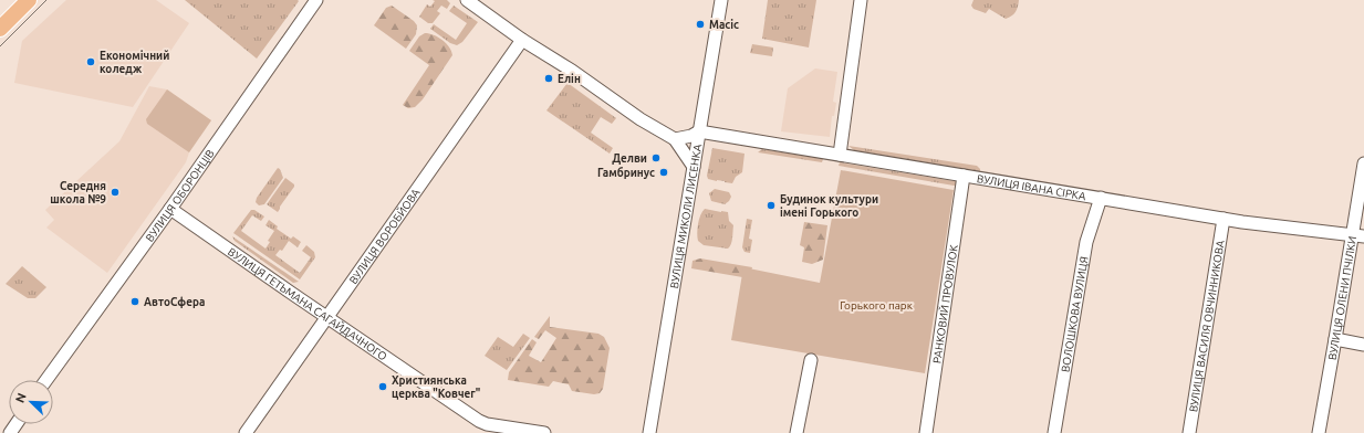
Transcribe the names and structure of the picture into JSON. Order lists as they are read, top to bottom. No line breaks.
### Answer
{"streets":{"street":["ВУЛИЦЯ ІВАНА СІРКА","ВУЛИЦЯ ОБОРОНЦІВ","ВУЛИЦЯ МИКОЛИ ЛИСЕНКА","ВУЛИЦЯ ВОРОБЙОВА","ВУЛИЦЯ ОЛЕНИ ПЧІЛКИ","ВУЛИЦЯ ГЕТЬМАНА САГАЙДАЧНОГО","РАНКОВИЙ ПРОВУЛОК","ВОЛОШКОВА ВУЛИЦЯ","ВУЛИЦЯ ВАСИЛЯ ОВЧИННИКОВА"]},"crossings":[["ВУЛИЦЯ ІВАНА СІРКА","ВУЛИЦЯ МИКОЛИ ЛИСЕНКА"],["ВУЛИЦЯ ІВАНА СІРКА","ВУЛИЦЯ ОЛЕНИ ПЧІЛКИ"],["ВУЛИЦЯ ІВАНА СІРКА","РАНКОВИЙ ПРОВУЛОК"],["ВУЛИЦЯ ІВАНА СІРКА","ВОЛОШКОВА ВУЛИЦЯ"],["ВУЛИЦЯ ІВАНА СІРКА","ВУЛИЦЯ ВАСИЛЯ ОВЧИННИКОВА"],["ВУЛИЦЯ ОБОРОНЦІВ","ВУЛИЦЯ ГЕТЬМАНА САГАЙДАЧНОГО"],["ВУЛИЦЯ ВОРОБЙОВА","ВУЛИЦЯ ГЕТЬМАНА САГАЙДАЧНОГО"]],"parks":["Горького парк"],"places":["Macic","Економічний коледж","Елін","Делви","Гамбринус","Середня школа №9","Будинок культури імені Горького","АвтоСфера","Християнська церква \"Ковчег\""],"north":"top left"}
